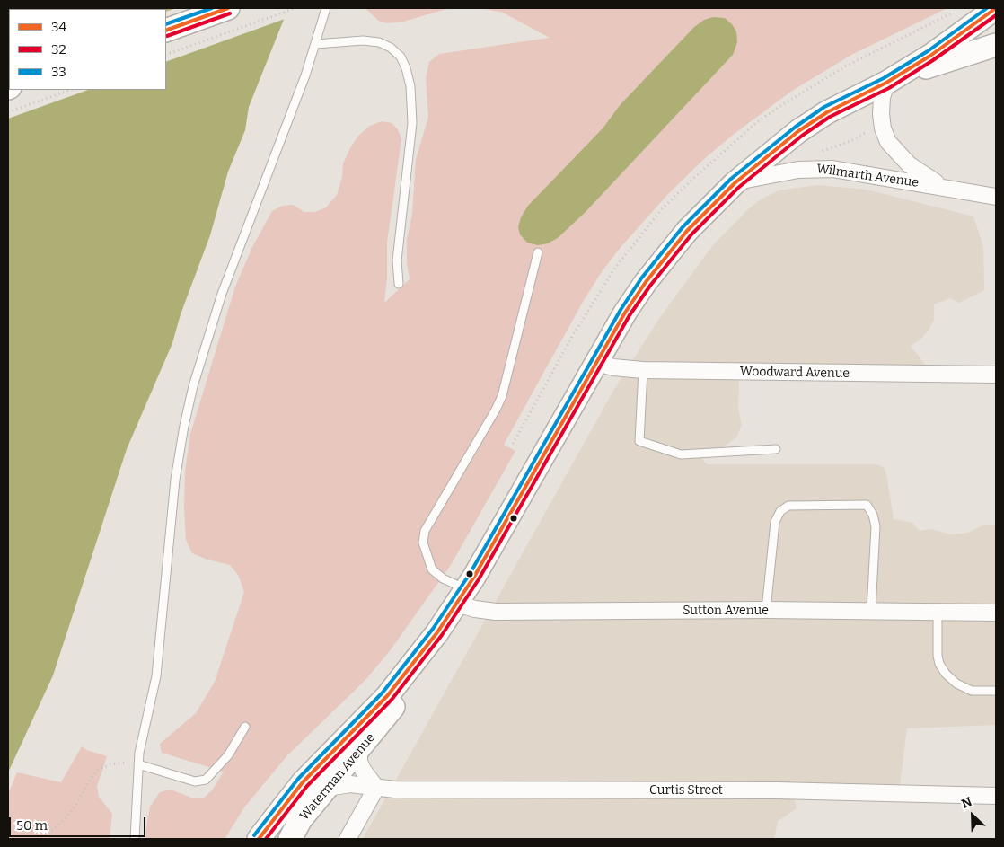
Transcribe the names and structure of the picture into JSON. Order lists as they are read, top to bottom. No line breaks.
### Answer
{"streets":{"main road":["Waterman Avenue"],"street":["Wilmarth Avenue","Woodward Avenue","Sutton Avenue","Curtis Street"]},"crossings":[["Waterman Avenue","Curtis Street"]],"lines":["transit line 34","transit line 33","transit line 32"],"legend":["34","32","33"],"scale_bar":"50 m","north":"top left"}
